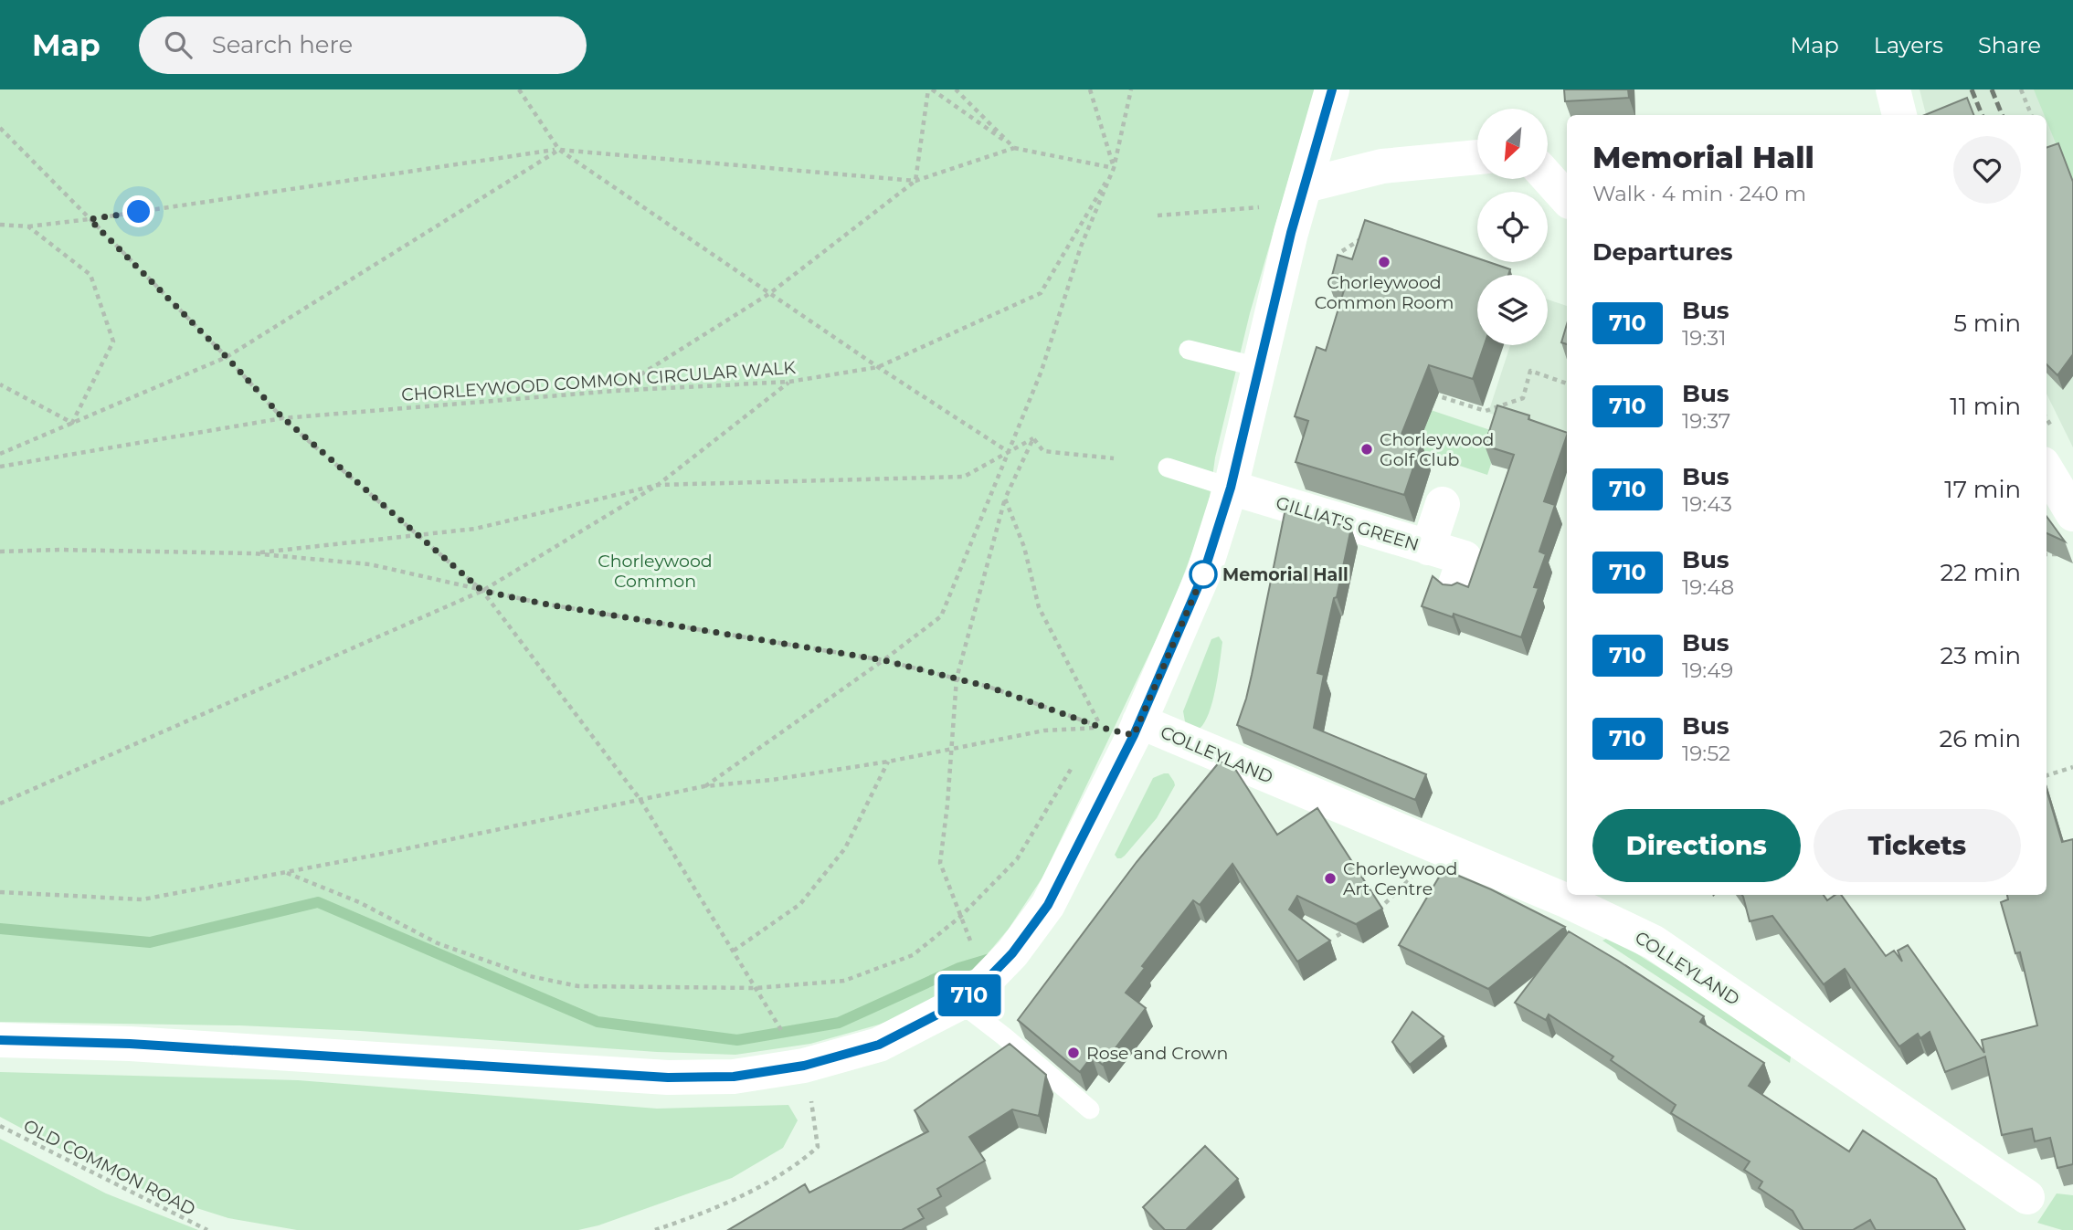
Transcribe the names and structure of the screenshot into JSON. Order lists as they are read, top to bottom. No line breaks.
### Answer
{"streets":{"street":["GILLIAT'S GREEN","COLLEYLAND"],"path":["CHORLEYWOOD COMMON CIRCULAR WALK","OLD COMMON ROAD"]},"parks":["Chorleywood Common"],"places":["Chorleywood Common Room","Chorleywood Golf Club","Memorial Hall","Chorleywood Art Centre","Rose and Crown"],"lines":["bus line 710"],"north":"bottom left","page":{"header":"Map","search":"Search here","nav":["Map","Layers","Share"],"on_map":"710","heading":[["Memorial Hall","Walk · 4 min · 240 m"],"Departures"],"list":[{"mark":"710","name":"Bus","note":"19:31","value":"5 min"},{"mark":"710","name":"Bus","note":"19:37","value":"11 min"},{"mark":"710","name":"Bus","note":"19:43","value":"17 min"},{"mark":"710","name":"Bus","note":"19:48","value":"22 min"},{"mark":"710","name":"Bus","note":"19:49","value":"23 min"},{"mark":"710","name":"Bus","note":"19:52","value":"26 min"}],"buttons":["Directions","Tickets"]}}
